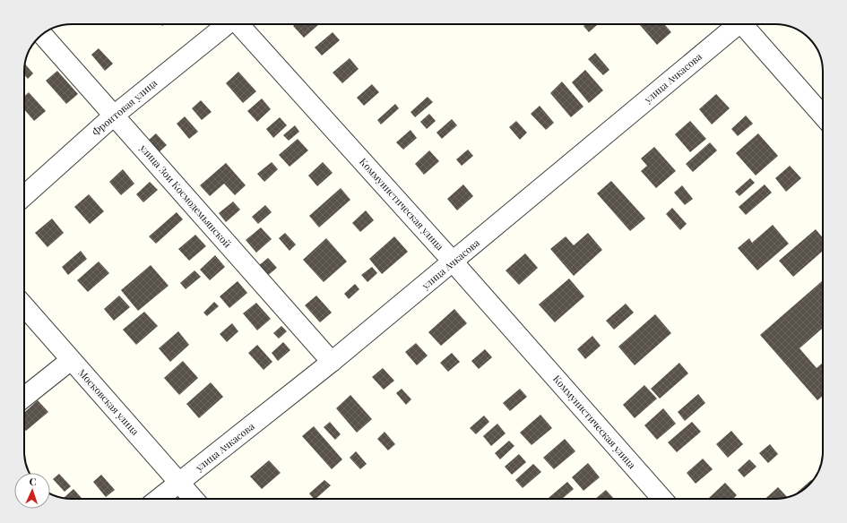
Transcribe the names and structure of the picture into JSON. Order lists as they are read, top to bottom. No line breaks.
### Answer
{"streets":{"street":["улица Ачкасова","Фронтовая улица","улица Зои Космодемьянской","Коммунистическая улица","Московская улица"]},"crossings":[["улица Ачкасова","улица Зои Космодемьянской"],["улица Ачкасова","Коммунистическая улица"],["улица Ачкасова","Московская улица"],["Фронтовая улица","улица Зои Космодемьянской"]],"north":"top"}
